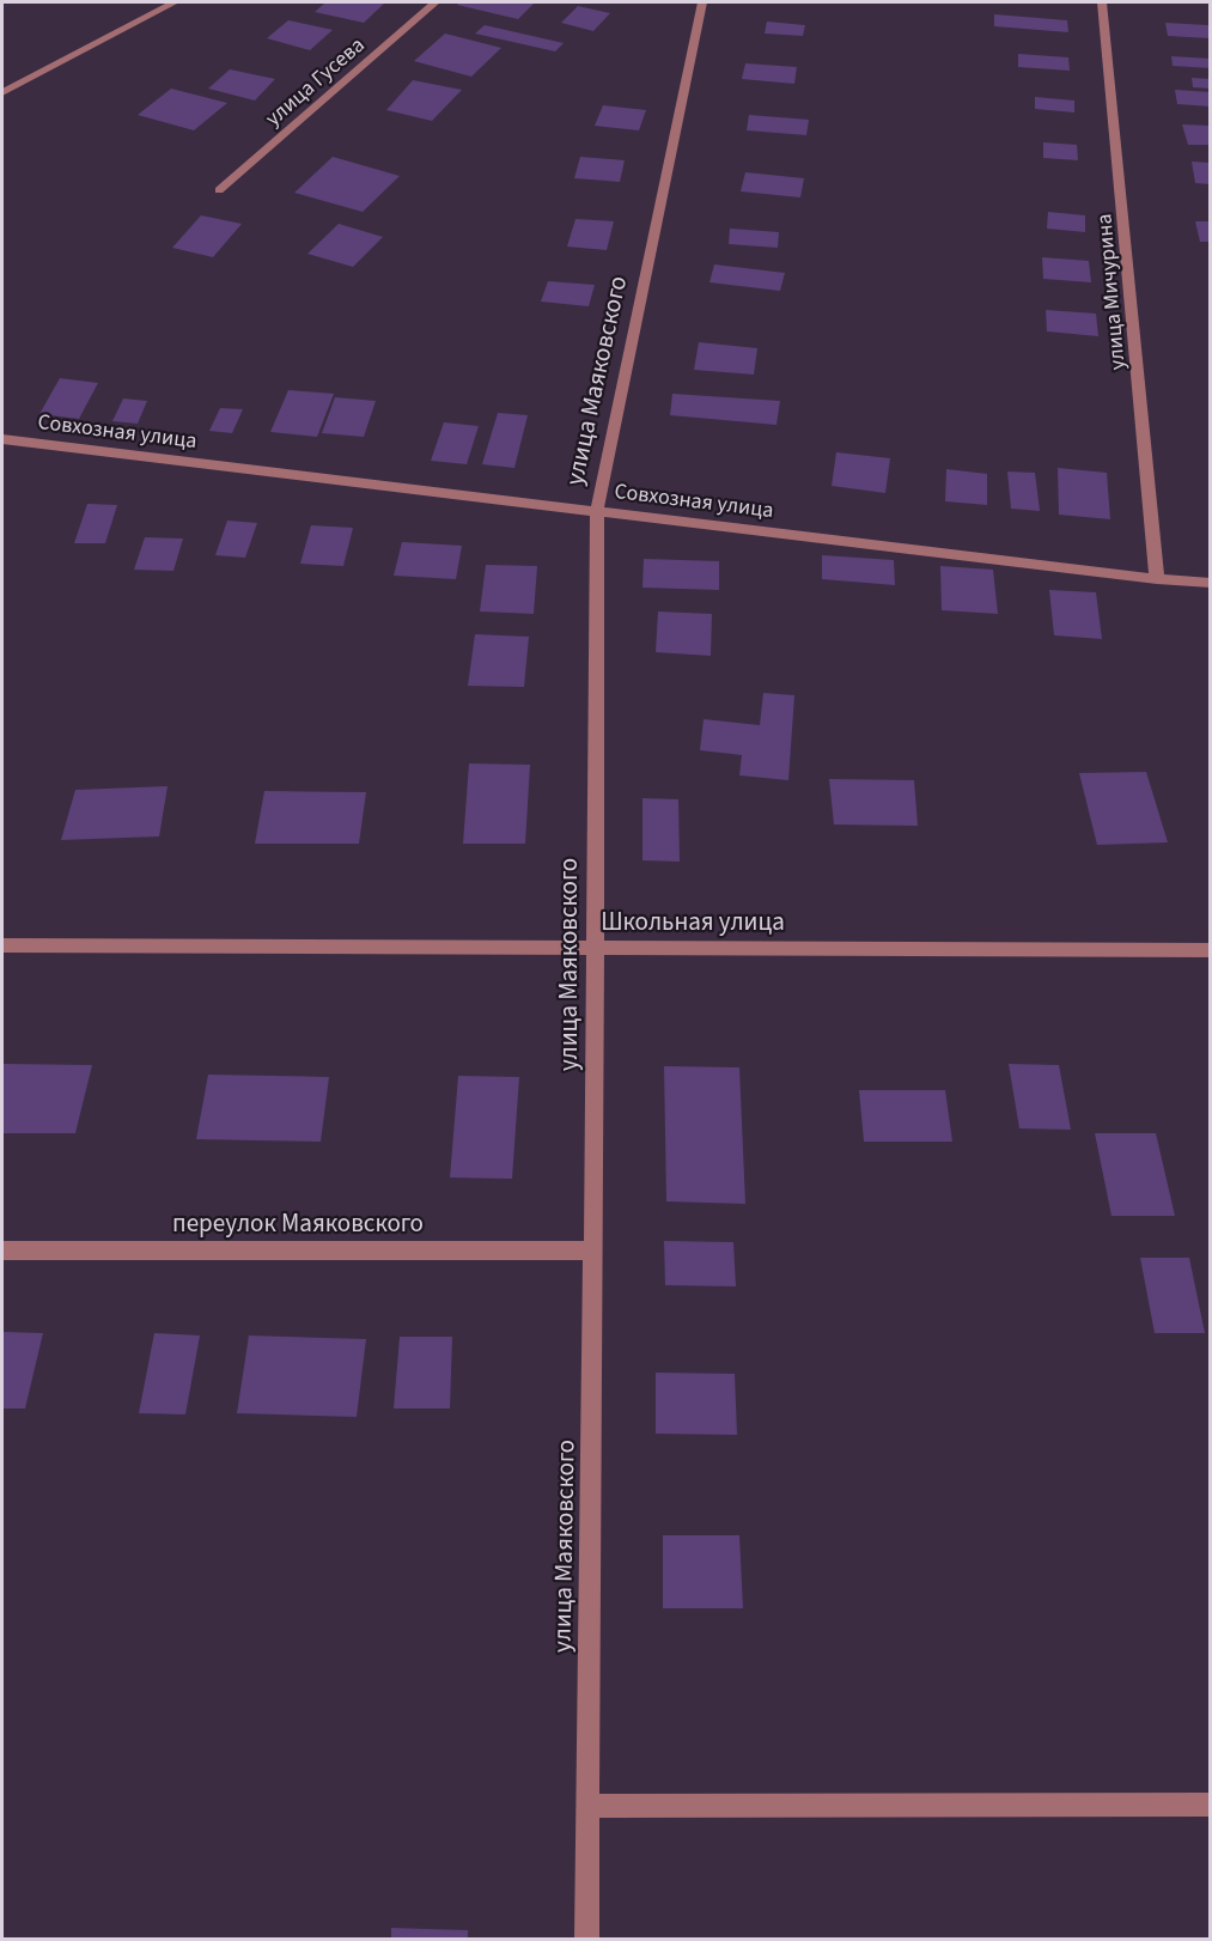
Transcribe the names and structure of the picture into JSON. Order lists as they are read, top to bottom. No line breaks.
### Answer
{"streets":{"street":["улица Гусева","улица Мичурина","улица Маяковского","Совхозная улица","Школьная улица","переулок Маяковского"]},"crossings":[["улица Мичурина","Совхозная улица"],["улица Маяковского","Совхозная улица"],["улица Маяковского","Школьная улица"],["улица Маяковского","переулок Маяковского"]]}
